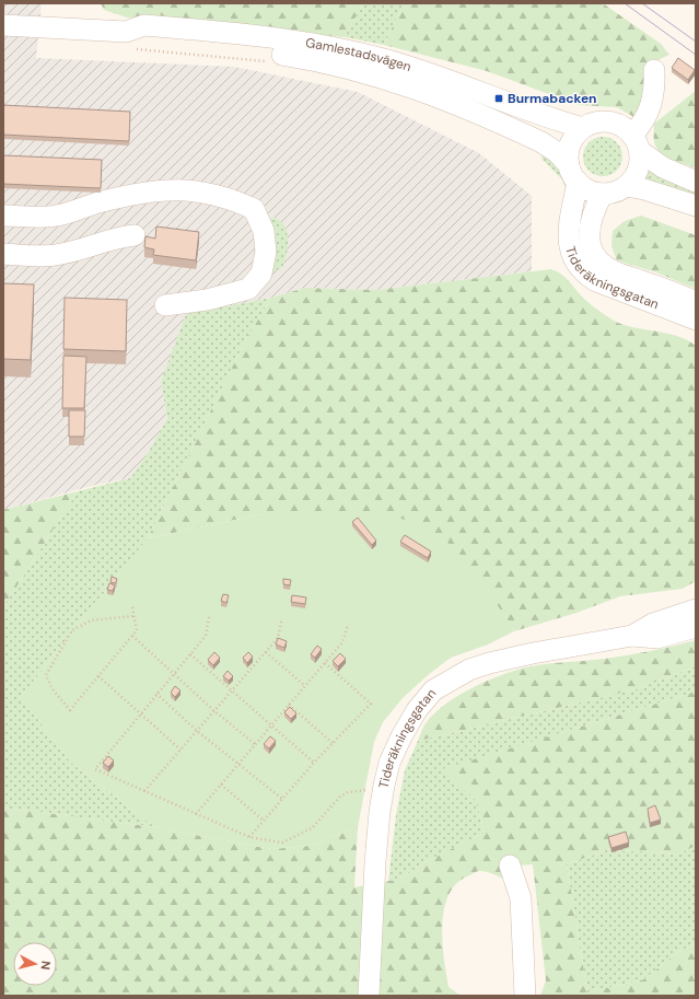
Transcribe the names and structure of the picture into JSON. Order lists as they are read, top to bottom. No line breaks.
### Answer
{"streets":{"street":["Gamlestadsvägen","Tideräkningsgatan"]},"crossings":[["Gamlestadsvägen","Tideräkningsgatan"]],"places":{"transit":["Burmabacken"]},"north":"right"}
